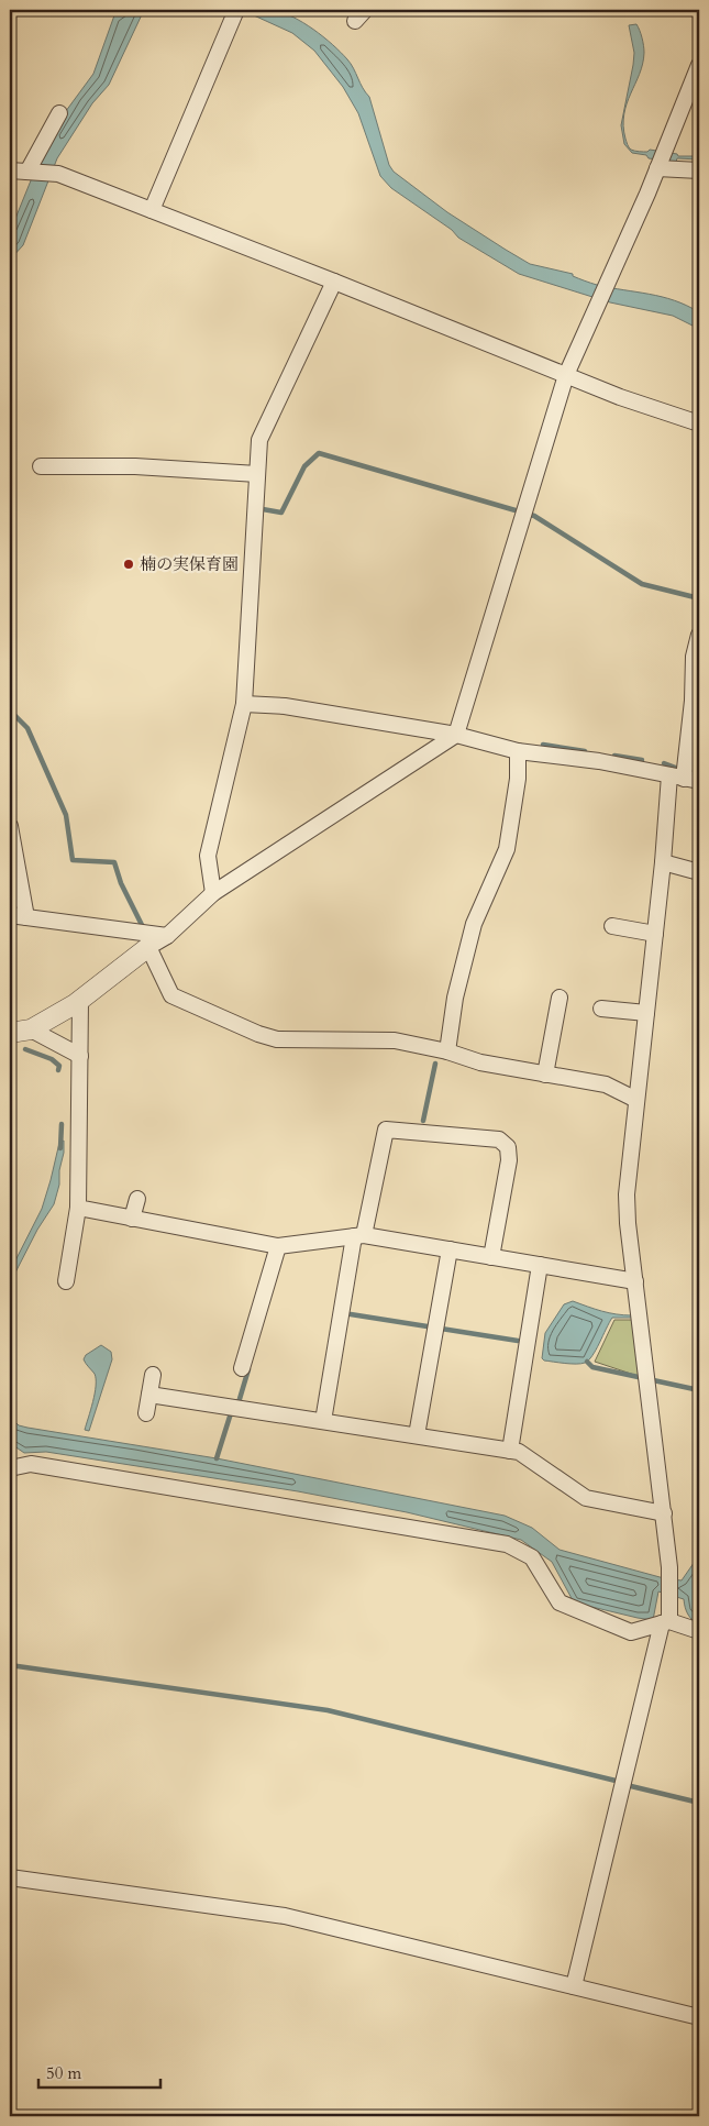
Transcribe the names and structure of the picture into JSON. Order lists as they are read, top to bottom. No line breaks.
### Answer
{"places":["楠の実保育園"],"scale_bar":"50 m"}
